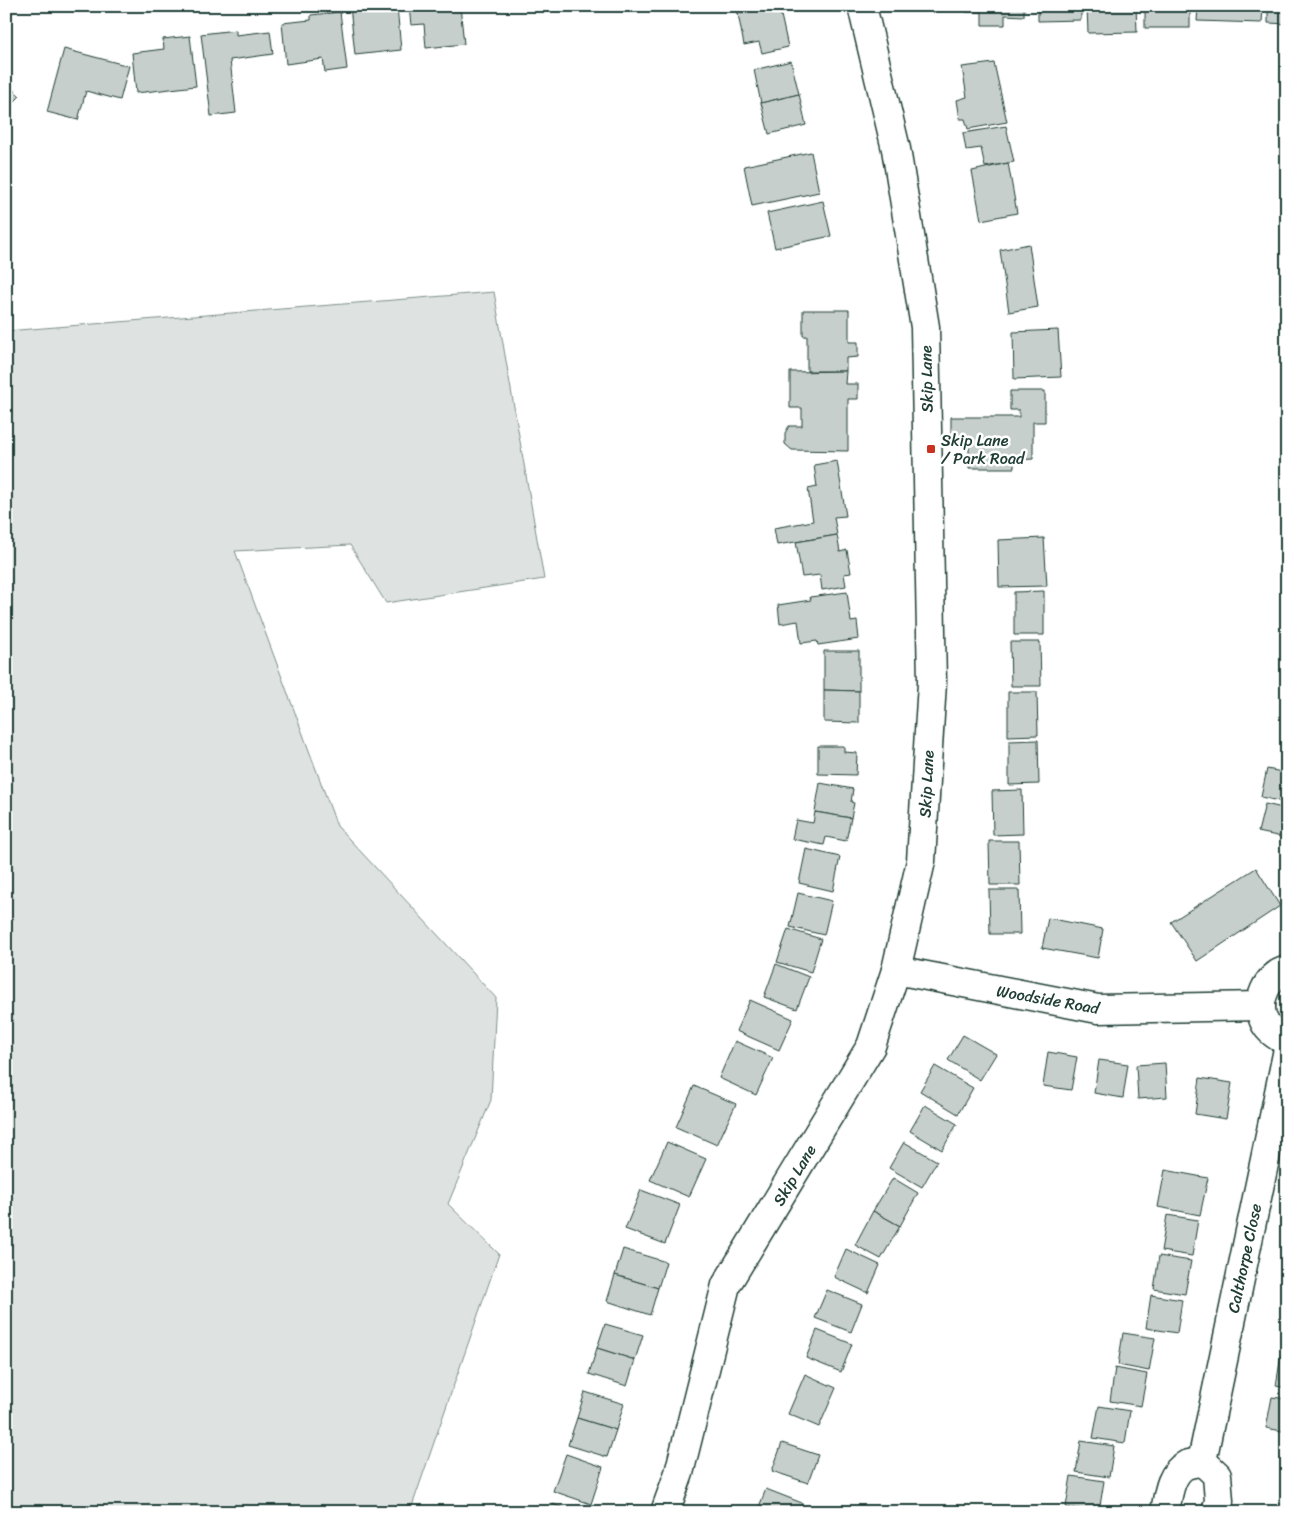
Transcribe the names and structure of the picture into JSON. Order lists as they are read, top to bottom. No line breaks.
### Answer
{"streets":{"street":["Skip Lane","Woodside Road","Calthorpe Close"]},"crossings":[["Skip Lane","Woodside Road"]],"places":{"transit":["Skip Lane / Park Road"]}}
